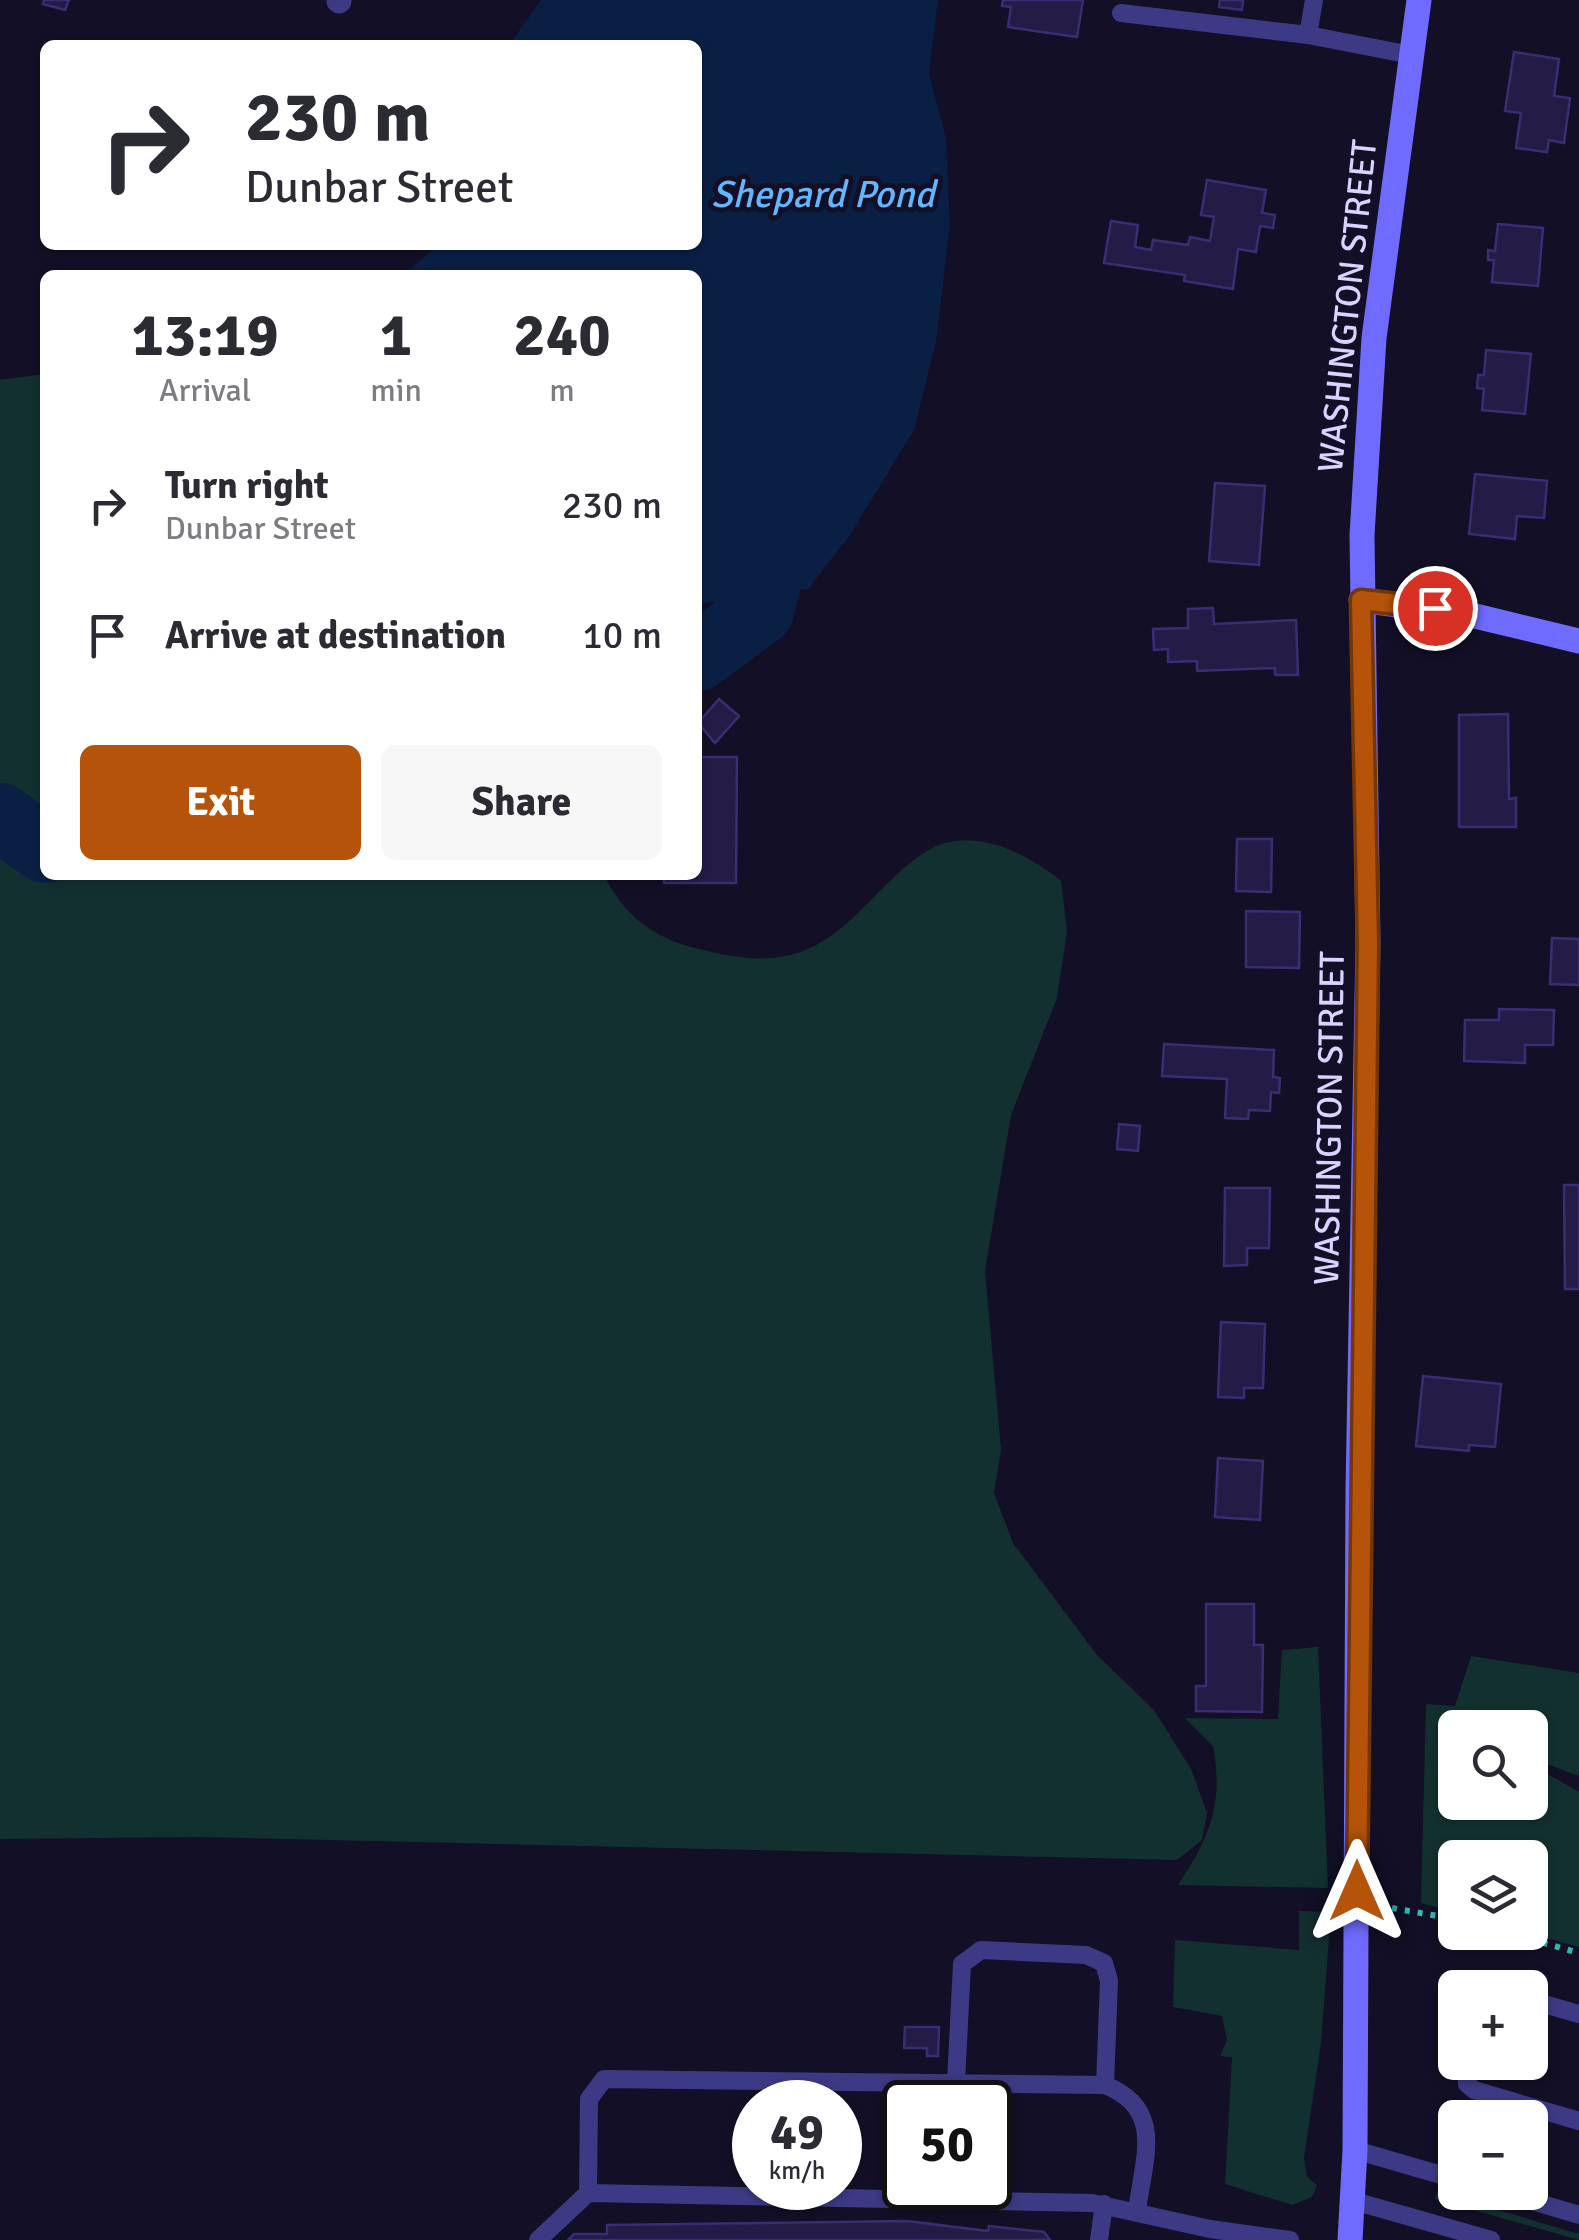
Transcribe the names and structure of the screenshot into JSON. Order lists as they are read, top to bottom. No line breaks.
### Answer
{"streets":{"main road":["WASHINGTON STREET"]},"water":["Shepard Pond"],"page":{"turn":["230 m","Dunbar Street"],"eta":["13:19","Arrival","1","min","240","m"],"list":[{"name":"Turn right","note":"Dunbar Street","value":"230 m"},{"name":"Arrive at destination","value":"10 m"}],"buttons":["Exit","Share"],"map_buttons":["+","−"],"speed":"49 km/h","limit":"50"}}
